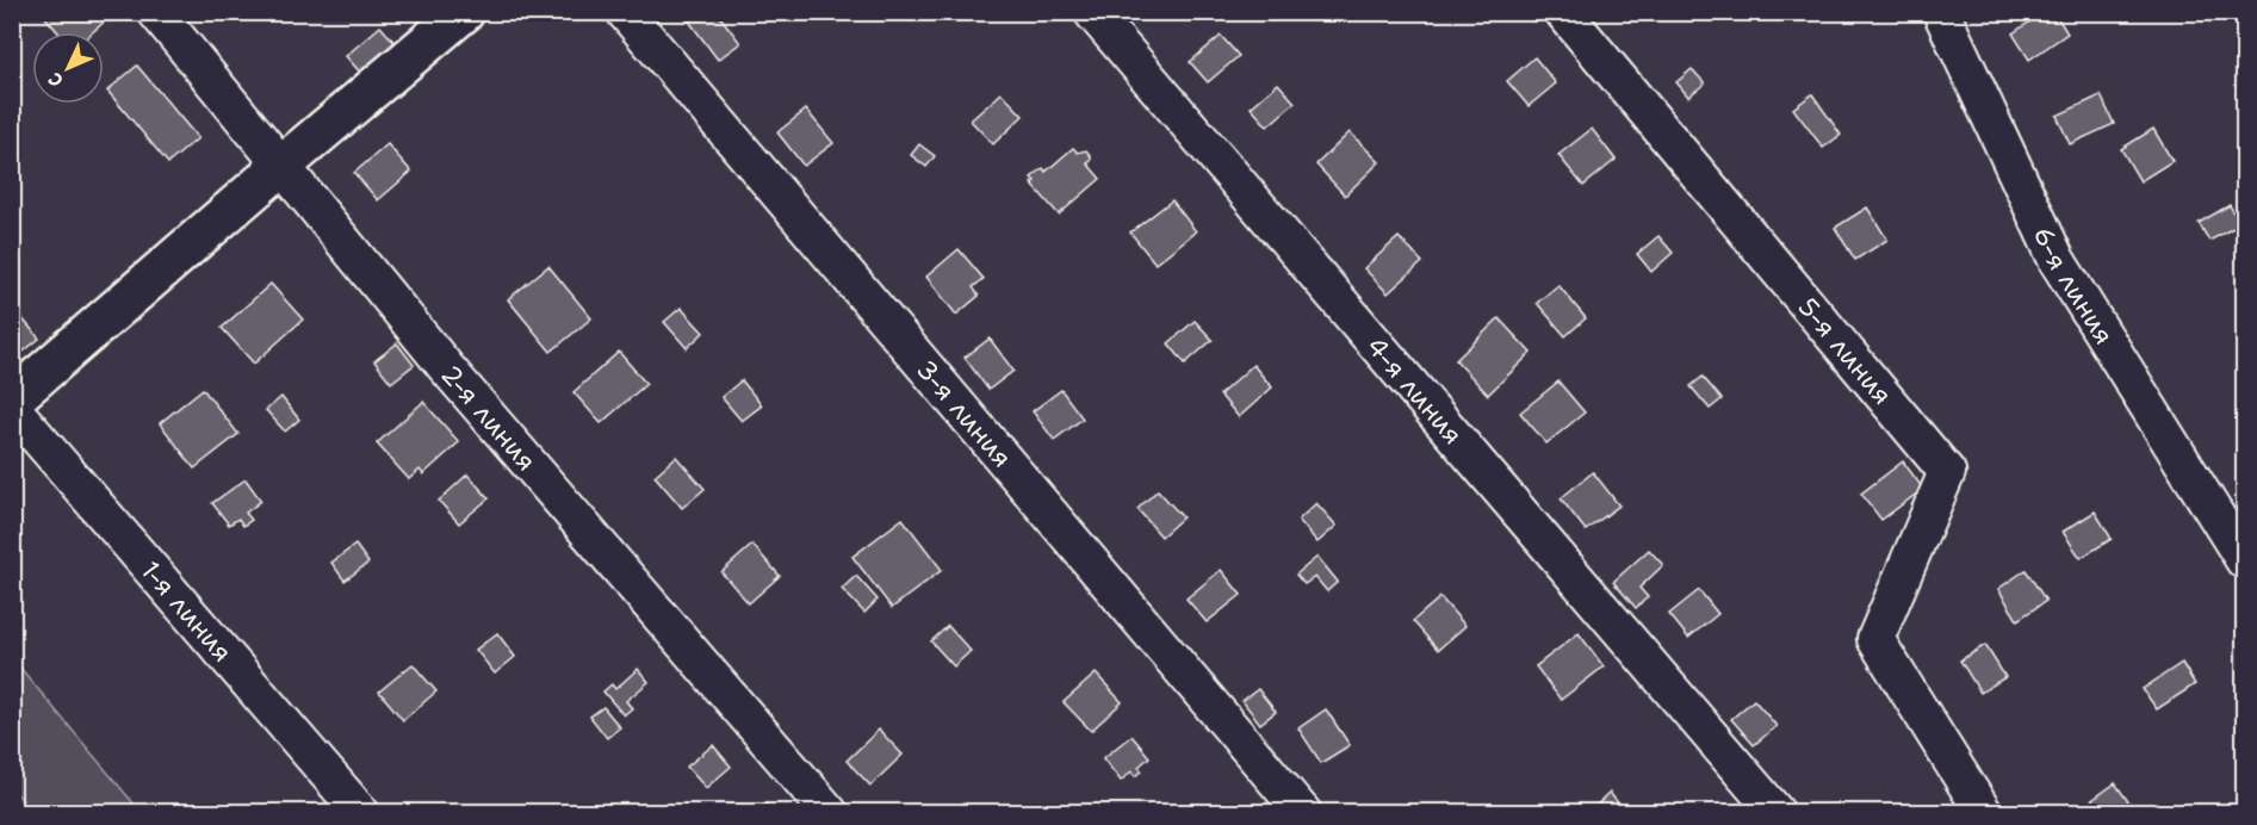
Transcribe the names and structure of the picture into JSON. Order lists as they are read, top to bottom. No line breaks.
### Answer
{"streets":{"street":["6-я линия","5-я линия","4-я линия","3-я линия","2-я линия","1-я линия"]},"north":"bottom left"}
